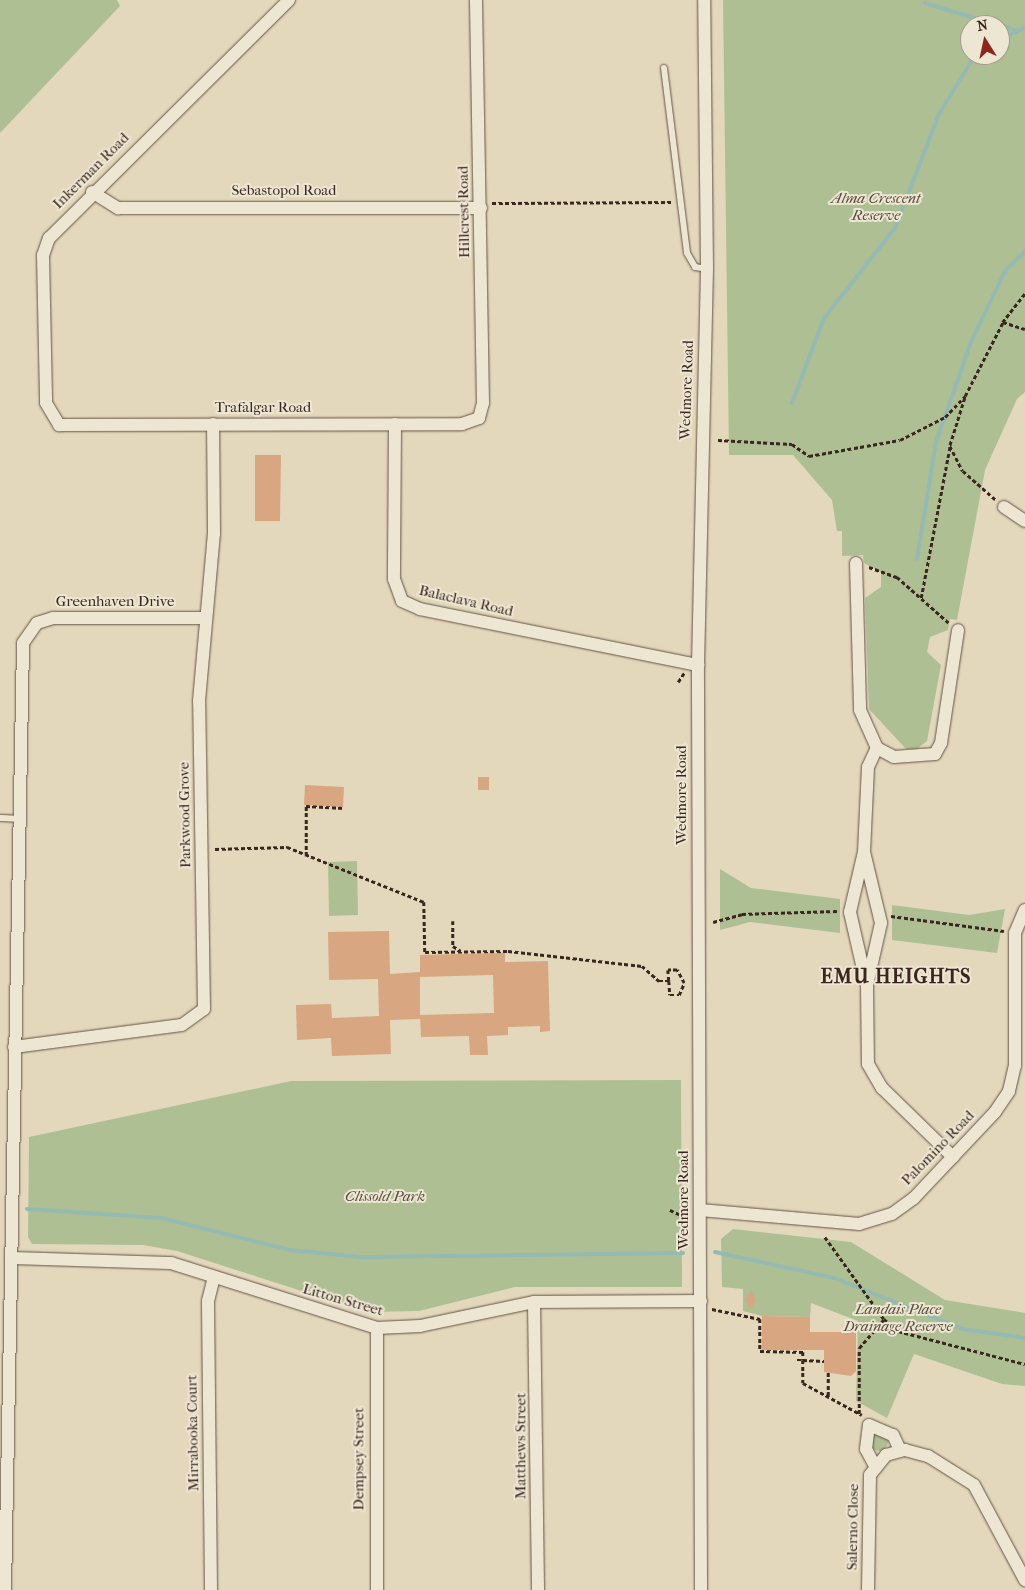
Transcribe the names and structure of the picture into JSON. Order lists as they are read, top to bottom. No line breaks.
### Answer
{"streets":{"street":["Inkerman Road","Sebastopol Road","Hillcrest Road","Wedmore Road","Trafalgar Road","Balaclava Road","Greenhaven Drive","Parkwood Grove","Palomino Road","Litton Street","Mirrabooka Court","Matthews Street","Dempsey Street","Salerno Close"]},"crossings":[["Inkerman Road","Sebastopol Road"],["Inkerman Road","Trafalgar Road"],["Sebastopol Road","Hillcrest Road"],["Hillcrest Road","Trafalgar Road"],["Wedmore Road","Balaclava Road"],["Wedmore Road","Palomino Road"],["Wedmore Road","Litton Street"],["Trafalgar Road","Balaclava Road"],["Trafalgar Road","Parkwood Grove"],["Greenhaven Drive","Parkwood Grove"],["Greenhaven Drive","Litton Street"],["Litton Street","Mirrabooka Court"],["Litton Street","Matthews Street"],["Litton Street","Dempsey Street"]],"districts":["EMU HEIGHTS"],"parks":["Alma Crescent Reserve","Clissold Park","Landais Place Drainage Reserve"],"north":"top"}
